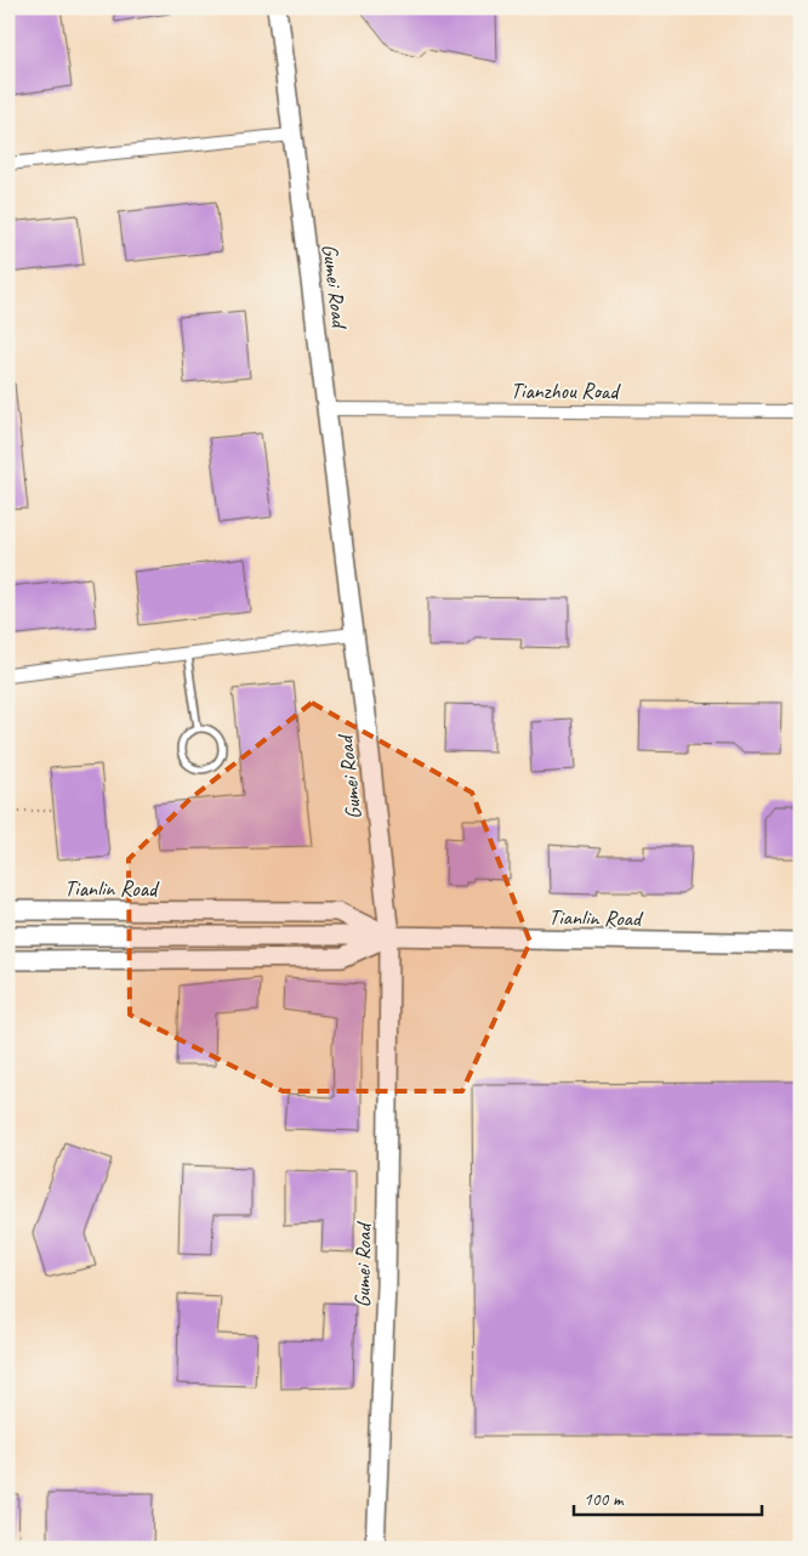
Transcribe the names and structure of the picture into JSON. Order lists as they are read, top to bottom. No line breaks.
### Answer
{"streets":{"street":["Gumei Road","Tianzhou Road","Tianlin Road"]},"crossings":[["Gumei Road","Tianzhou Road"],["Gumei Road","Tianlin Road"]],"scale_bar":"100 m"}
